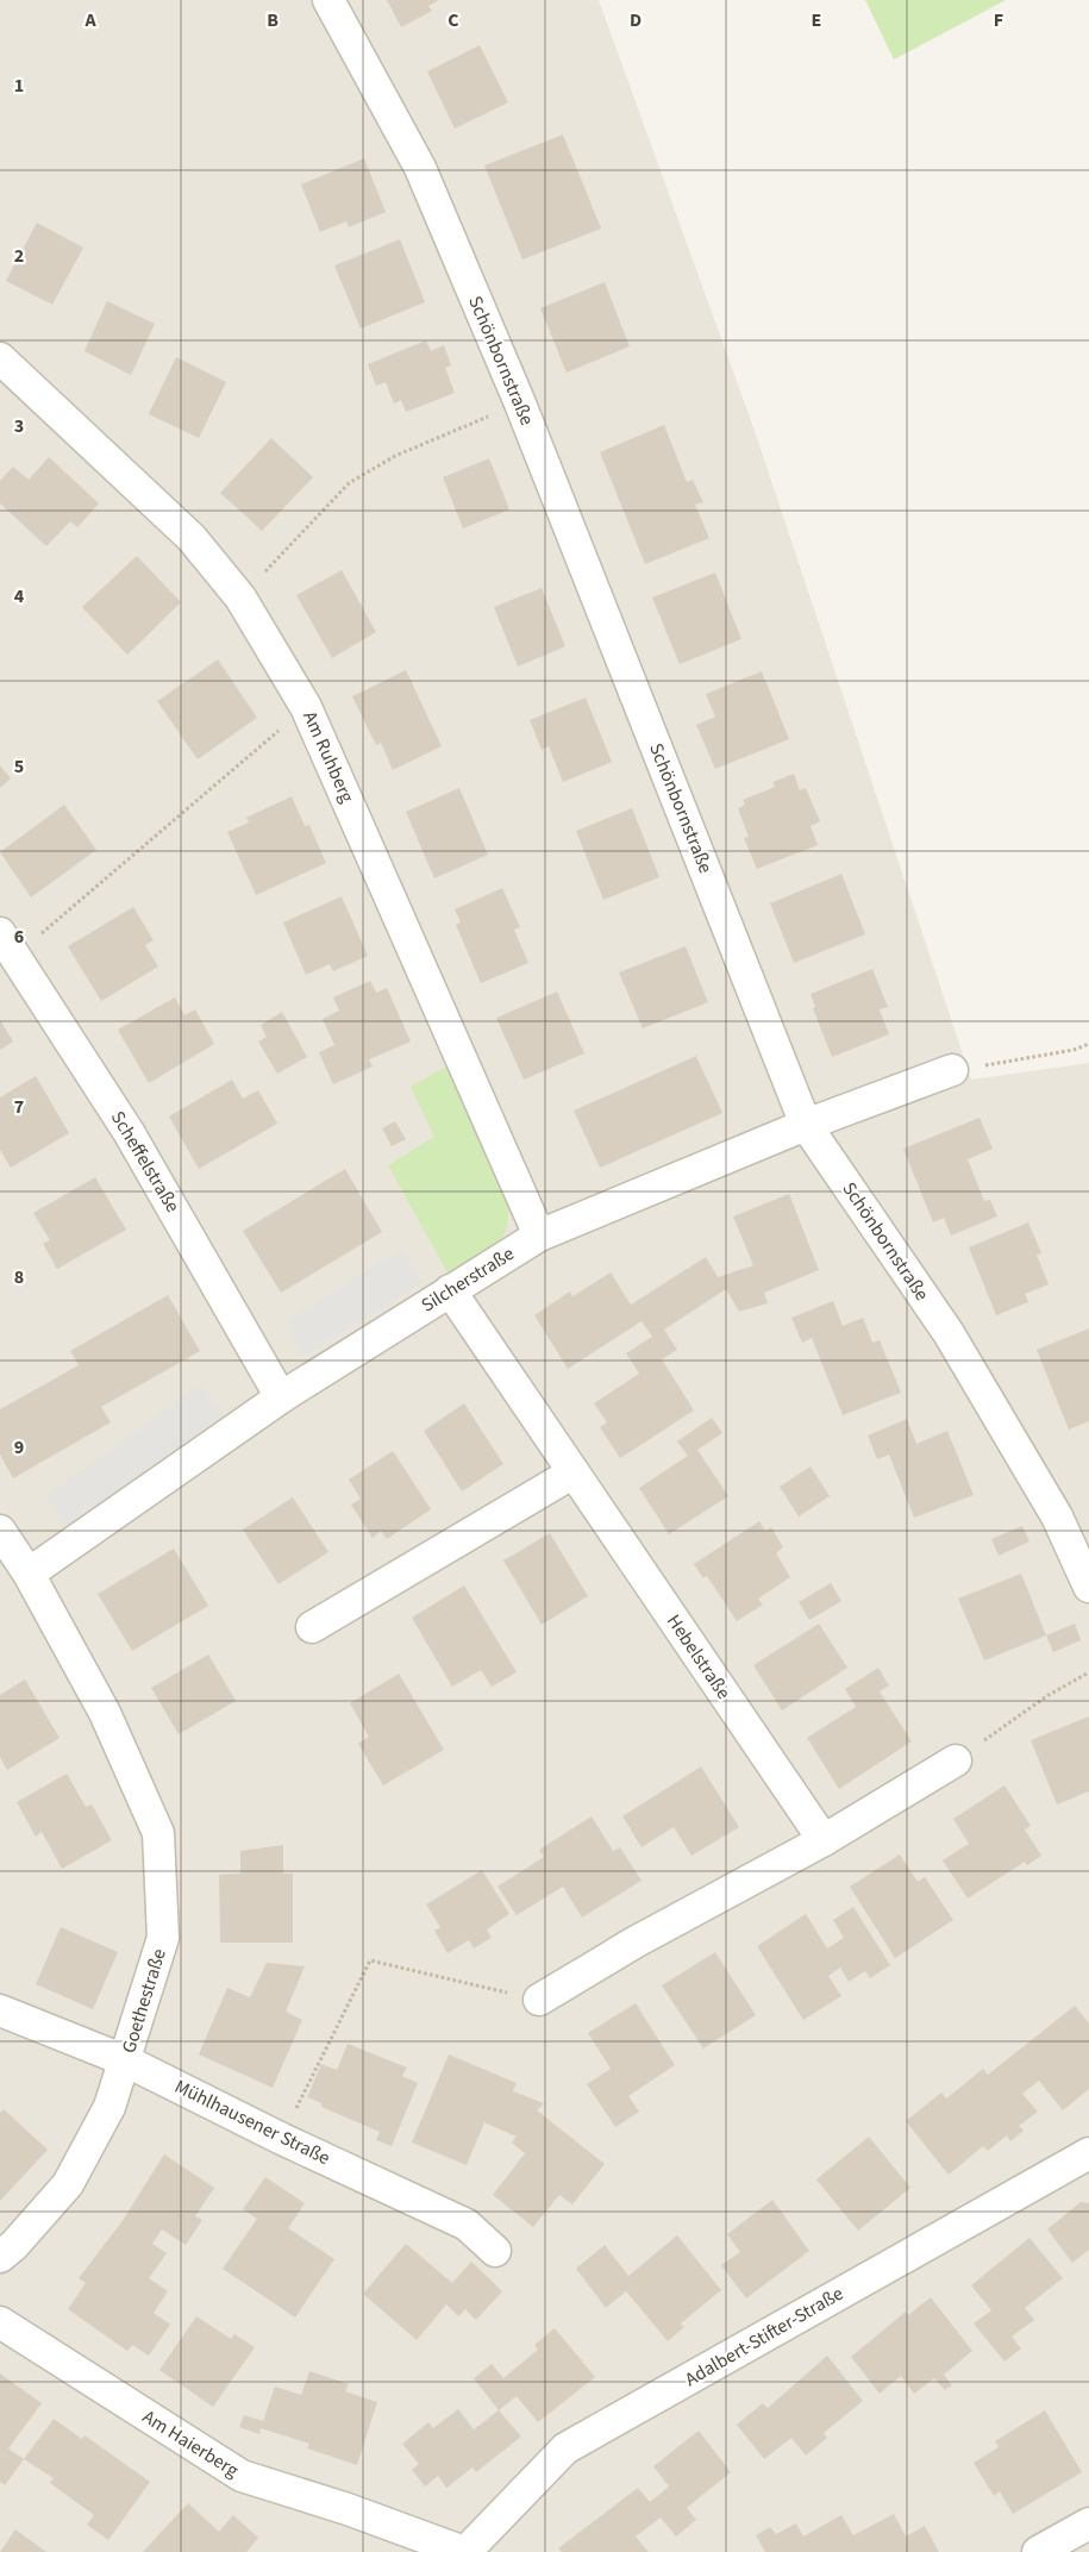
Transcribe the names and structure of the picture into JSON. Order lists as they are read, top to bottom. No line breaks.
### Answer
{"streets":{"street":["Schönbornstraße","Am Ruhberg","Scheffelstraße","Silcherstraße","Hebelstraße","Goethestraße","Mühlhausener Straße","Adalbert-Stifter-Straße","Am Haierberg"]},"crossings":[["Schönbornstraße","Silcherstraße"],["Am Ruhberg","Silcherstraße"],["Scheffelstraße","Silcherstraße"],["Silcherstraße","Hebelstraße"],["Silcherstraße","Goethestraße"],["Goethestraße","Mühlhausener Straße"],["Adalbert-Stifter-Straße","Am Haierberg"]],"grid":{"columns":["A","B","C","D","E","F"],"rows":["1","2","3","4","5","6","7","8","9"]}}
